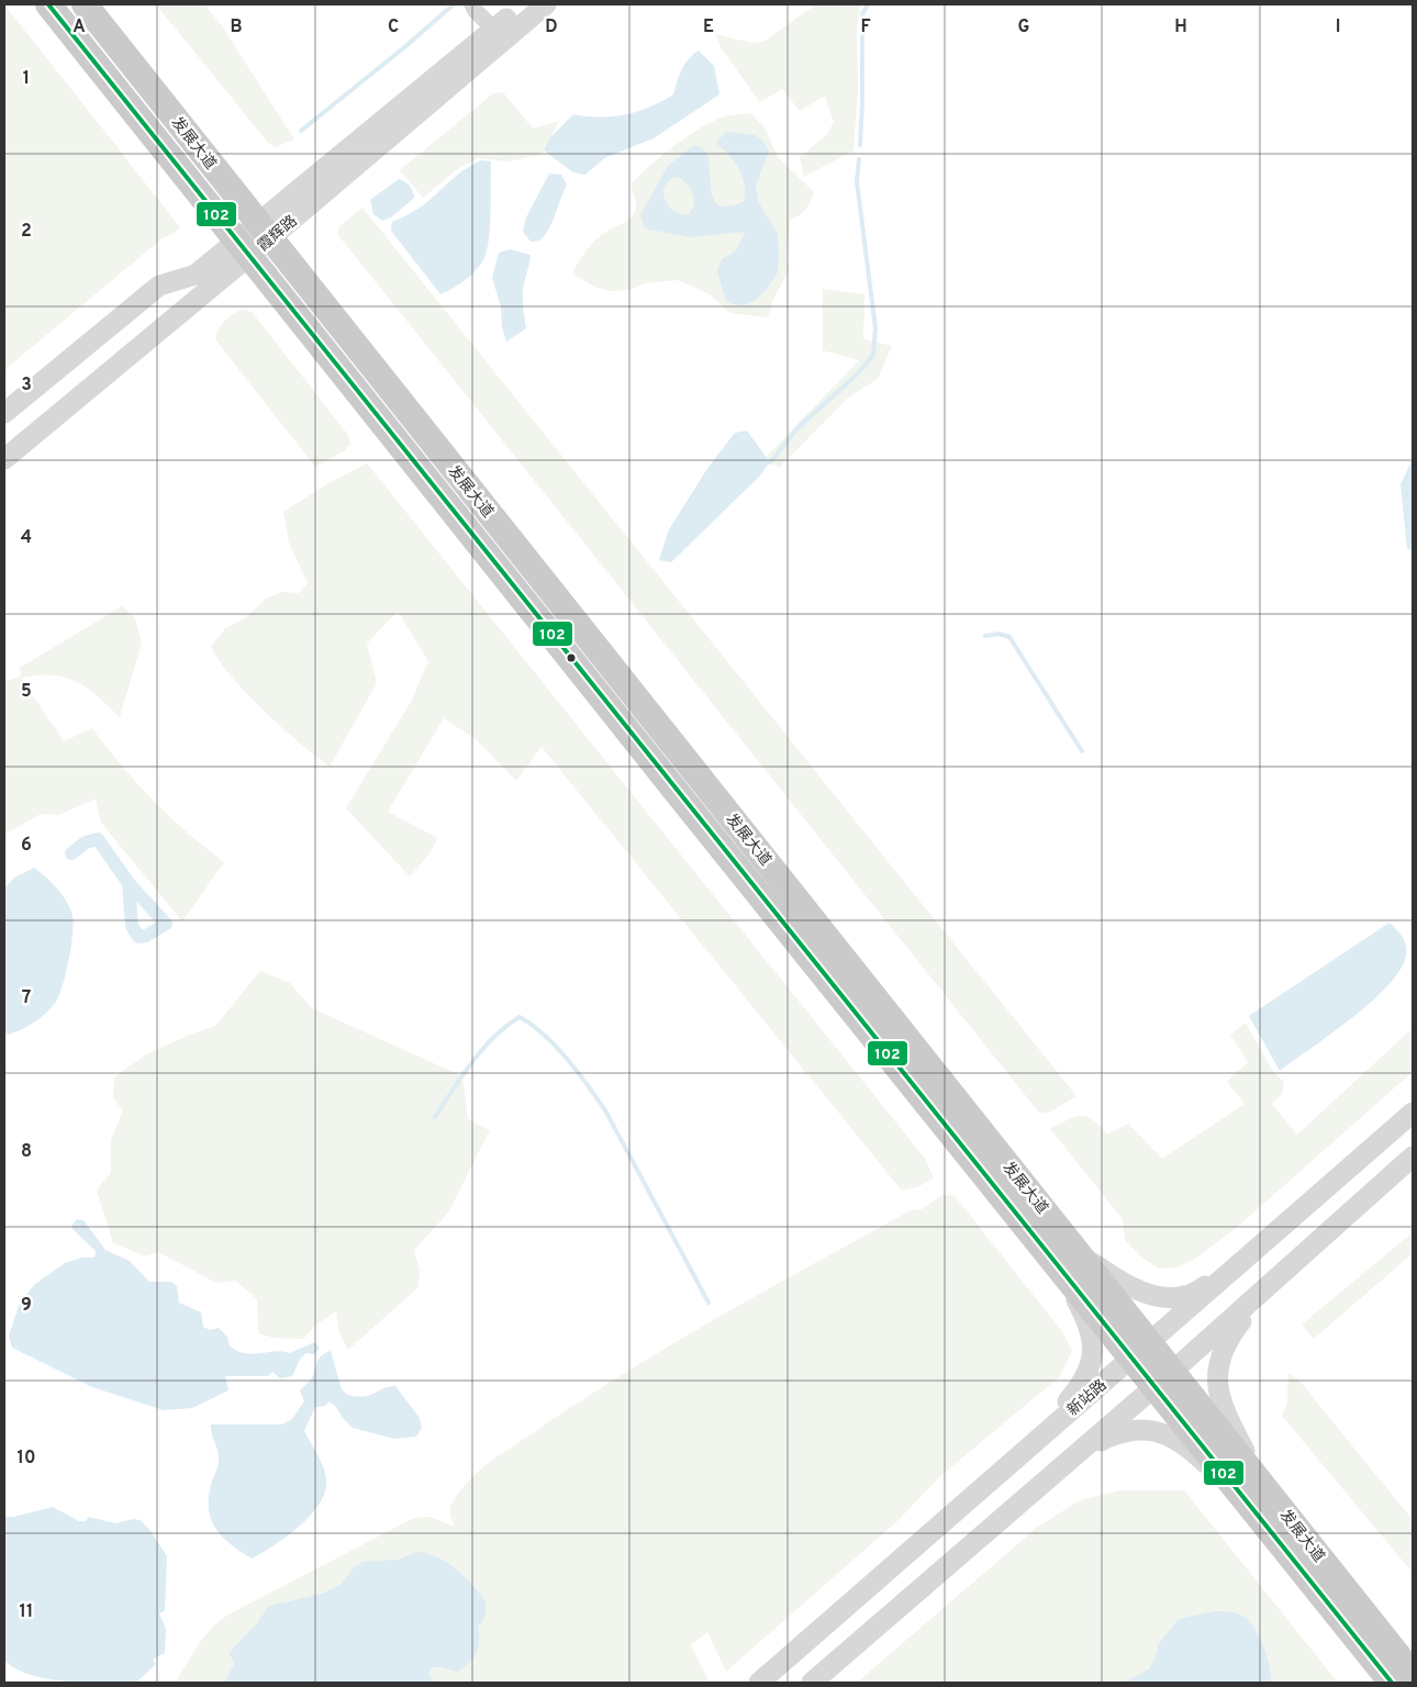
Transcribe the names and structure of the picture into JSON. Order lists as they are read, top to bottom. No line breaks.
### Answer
{"streets":{"main road":["发展大道"],"street":["霞辉路","新站路"]},"crossings":[["发展大道","霞辉路"],["发展大道","新站路"]],"lines":["transit line 102"],"grid":{"columns":["A","B","C","D","E","F","G","H","I"],"rows":["1","2","3","4","5","6","7","8","9","10","11"]}}
